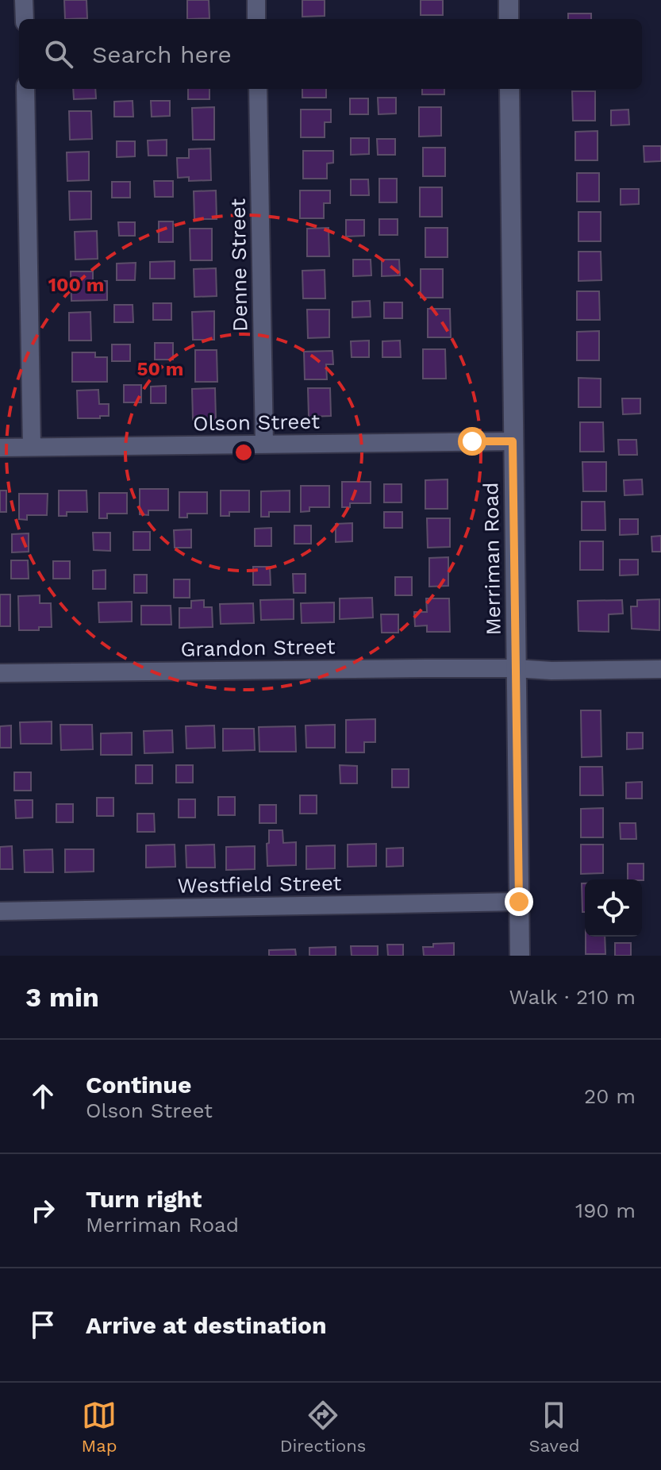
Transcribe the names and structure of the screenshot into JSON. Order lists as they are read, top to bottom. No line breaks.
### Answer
{"streets":{"main road":["Merriman Road"],"street":["Denne Street","Olson Street","Grandon Street","Westfield Street"]},"crossings":[["Denne Street","Olson Street"],["Olson Street","Merriman Road"],["Merriman Road","Grandon Street"],["Merriman Road","Westfield Street"]],"page":{"search":"Search here","heading":["3 min","Walk · 210 m"],"list":[["Continue","Olson Street","20 m"],["Turn right","Merriman Road","190 m"],"Arrive at destination"],"nav":["Map","Directions","Saved"]},"rings":["100 m","50 m"]}
